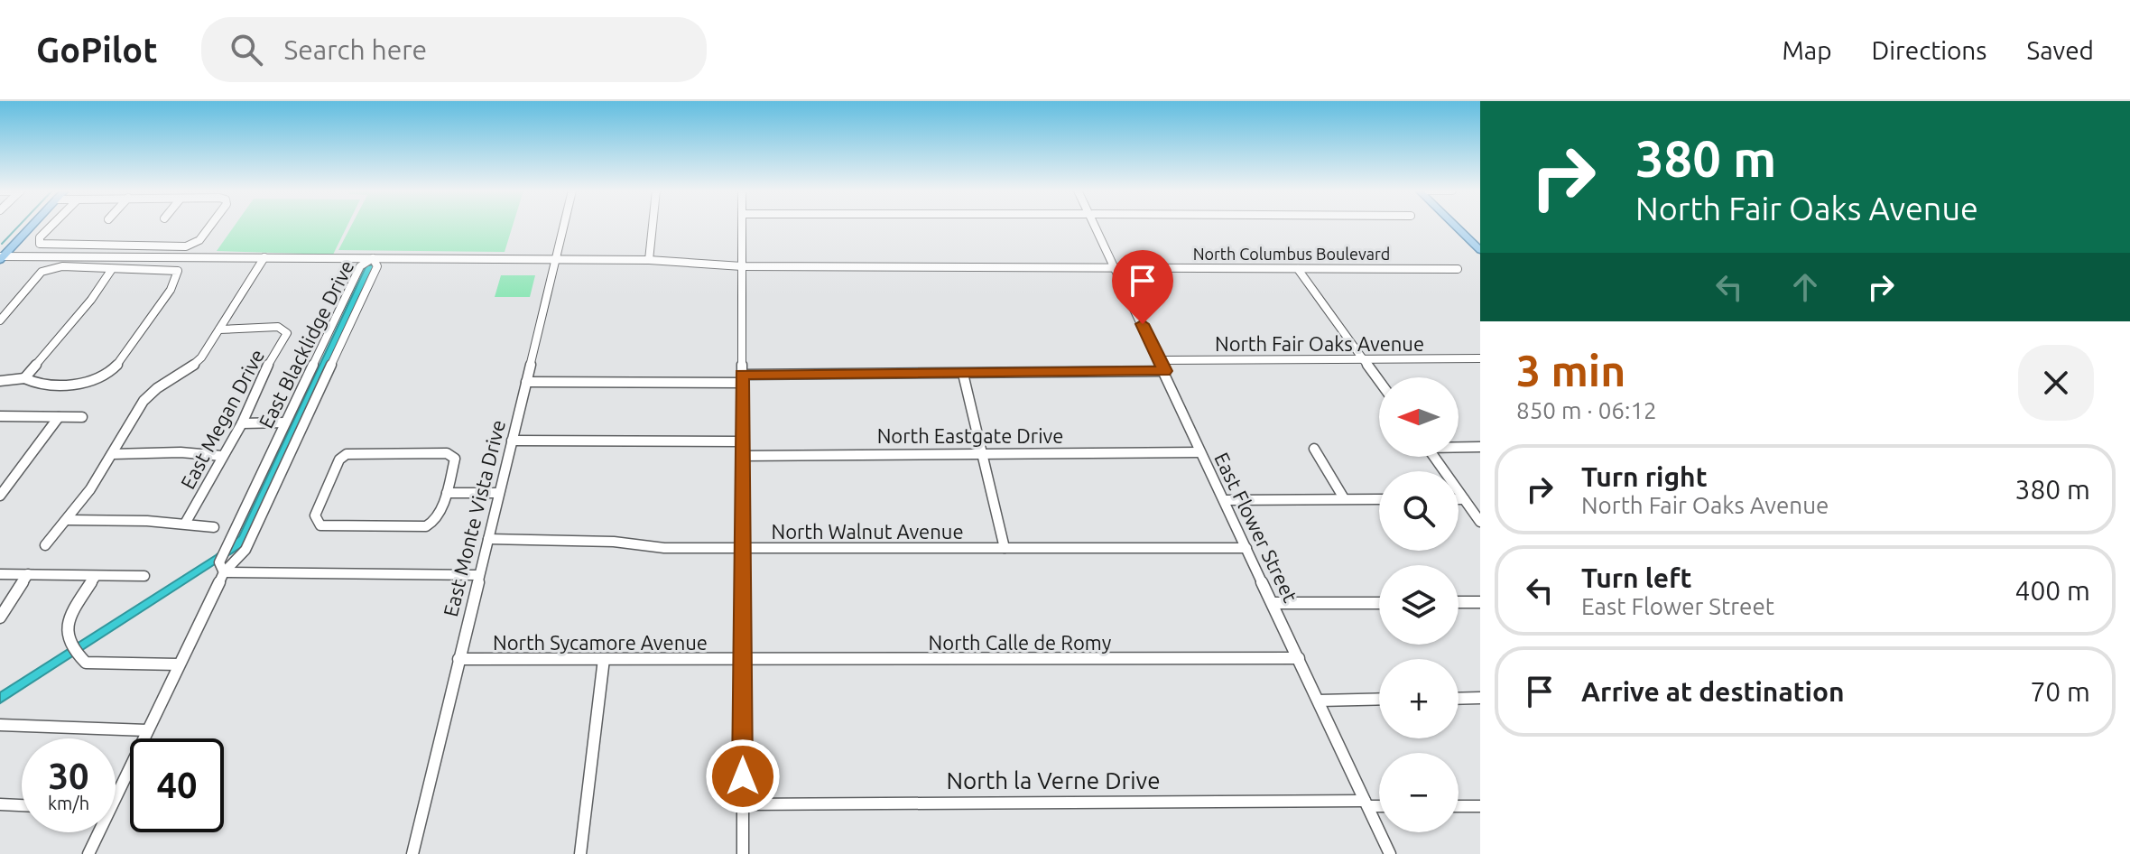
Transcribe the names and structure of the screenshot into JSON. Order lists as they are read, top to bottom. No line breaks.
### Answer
{"streets":{"street":["North Columbus Boulevard","North Fair Oaks Avenue","East Blacklidge Drive","East Megan Drive","North Eastgate Drive","East Monte Vista Drive","East Flower Street","North Walnut Avenue","North Sycamore Avenue","North Calle de Romy","North la Verne Drive"]},"crossings":[["North Columbus Boulevard","East Blacklidge Drive"],["North Columbus Boulevard","East Monte Vista Drive"],["North Columbus Boulevard","East Flower Street"],["North Fair Oaks Avenue","East Flower Street"],["North Eastgate Drive","East Flower Street"],["East Monte Vista Drive","North Walnut Avenue"],["East Monte Vista Drive","North Sycamore Avenue"],["East Flower Street","North Walnut Avenue"],["East Flower Street","North Calle de Romy"],["East Flower Street","North la Verne Drive"],["North Sycamore Avenue","North Calle de Romy"]],"north":"left","page":{"header":"GoPilot","search":"Search here","nav":["Map","Directions","Saved"],"turn":["380 m","North Fair Oaks Avenue"],"heading":["3 min","850 m · 06:12"],"map_buttons":["+","−"],"list":[{"name":"Turn right","note":"North Fair Oaks Avenue","value":"380 m"},{"name":"Turn left","note":"East Flower Street","value":"400 m"},{"name":"Arrive at destination","value":"70 m"}],"speed":"30 km/h","limit":"40"}}
